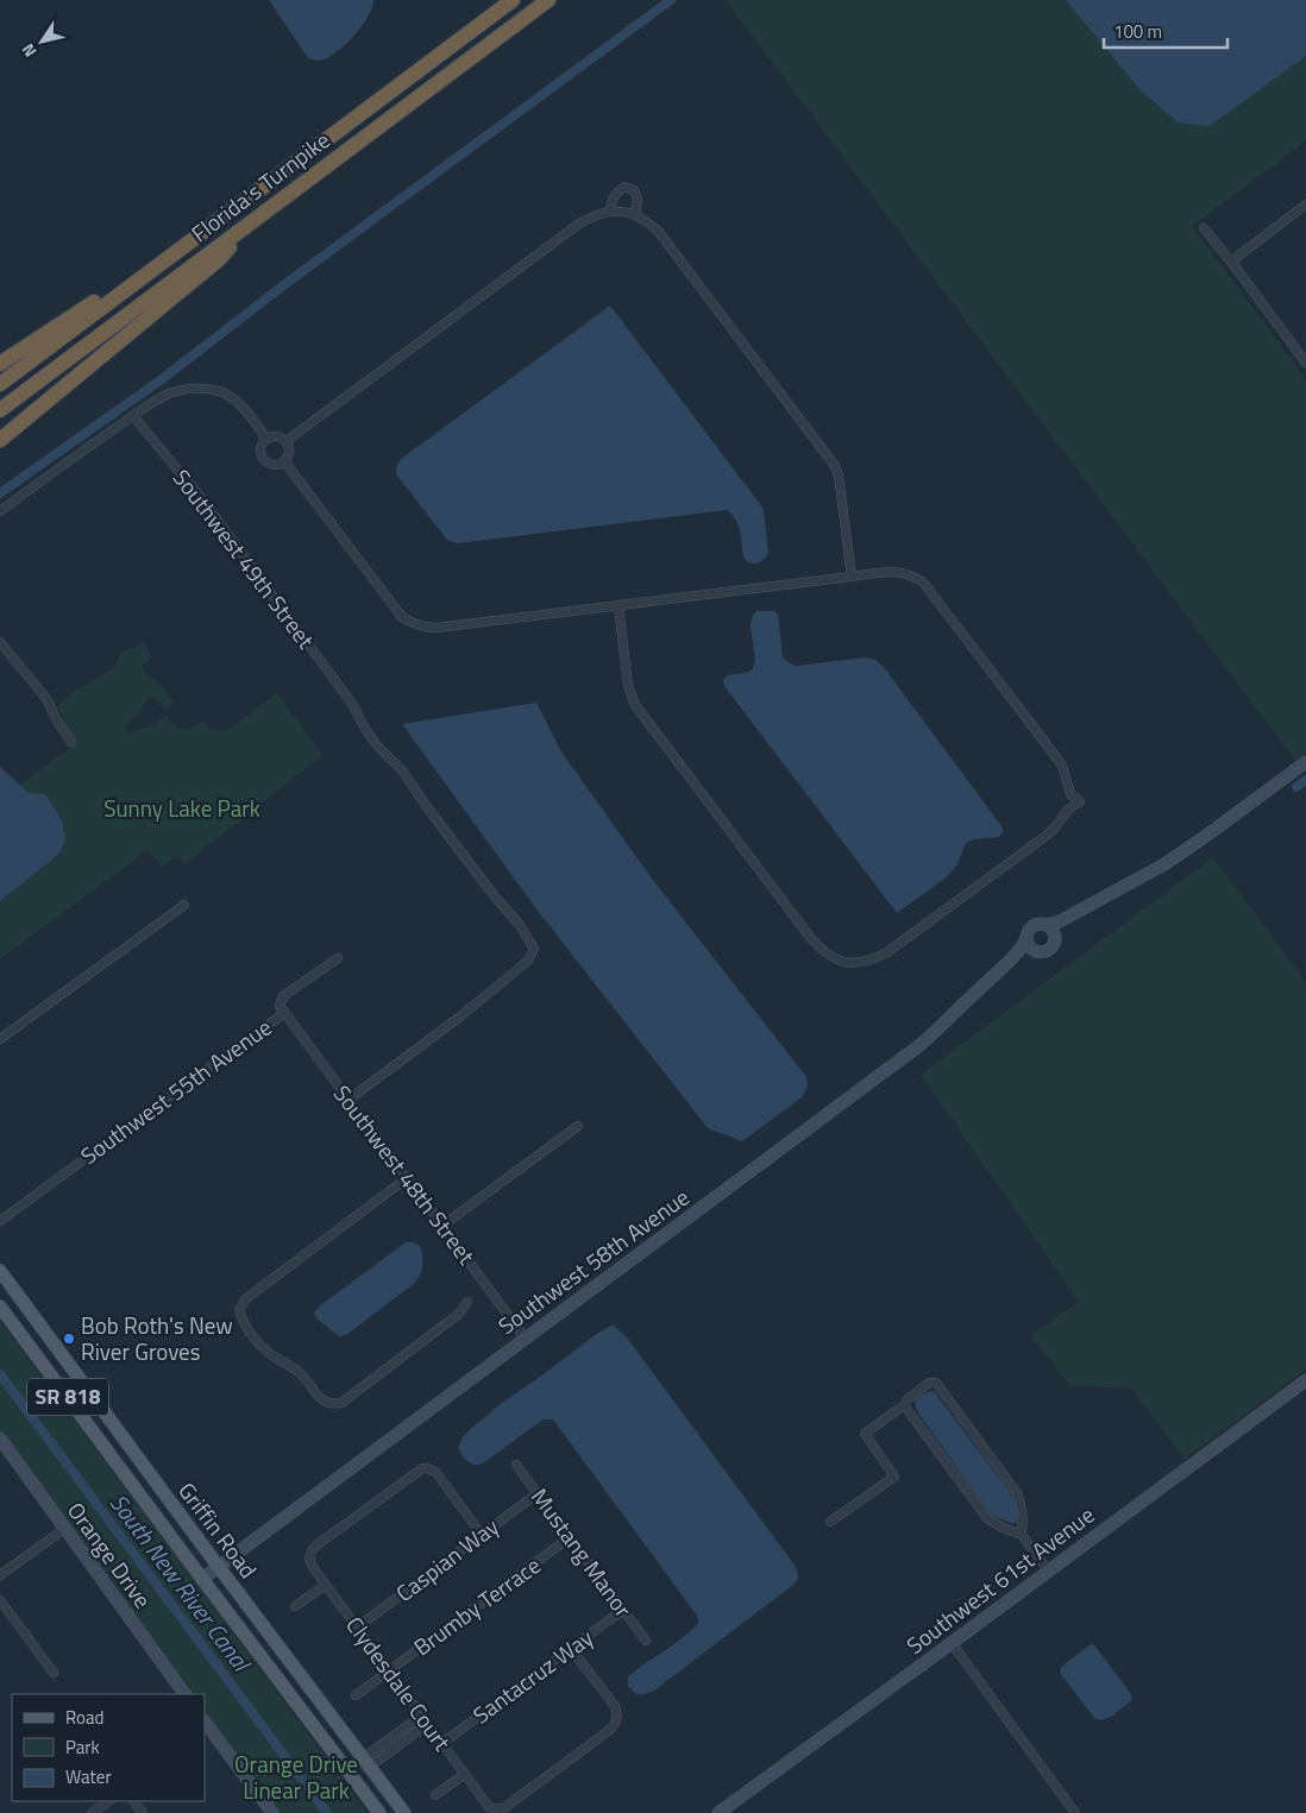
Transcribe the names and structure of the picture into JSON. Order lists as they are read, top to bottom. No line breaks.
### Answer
{"streets":{"highway":["Florida's Turnpike"],"main road":["SR 818","Griffin Road"],"street":["Southwest 49th Street","Southwest 55th Avenue","Southwest 48th Street","Southwest 58th Avenue","Mustang Manor","Orange Drive","Caspian Way","Southwest 61st Avenue","Brumby Terrace","Santacruz Way","Clydesdale Court"]},"crossings":[["Southwest 49th Street","Southwest 48th Street"],["Southwest 55th Avenue","Southwest 48th Street"],["Southwest 48th Street","Southwest 58th Avenue"],["Southwest 58th Avenue","Griffin Road"],["Mustang Manor","Caspian Way"],["Mustang Manor","Brumby Terrace"],["Mustang Manor","Santacruz Way"],["Caspian Way","Clydesdale Court"],["Brumby Terrace","Clydesdale Court"],["Santacruz Way","Clydesdale Court"]],"water":["South New River Canal"],"parks":["Sunny Lake Park","Orange Drive Linear Park"],"places":["Bob Roth's New River Groves"],"legend":["Road","Park","Water"],"scale_bar":"100 m","north":"bottom left"}
